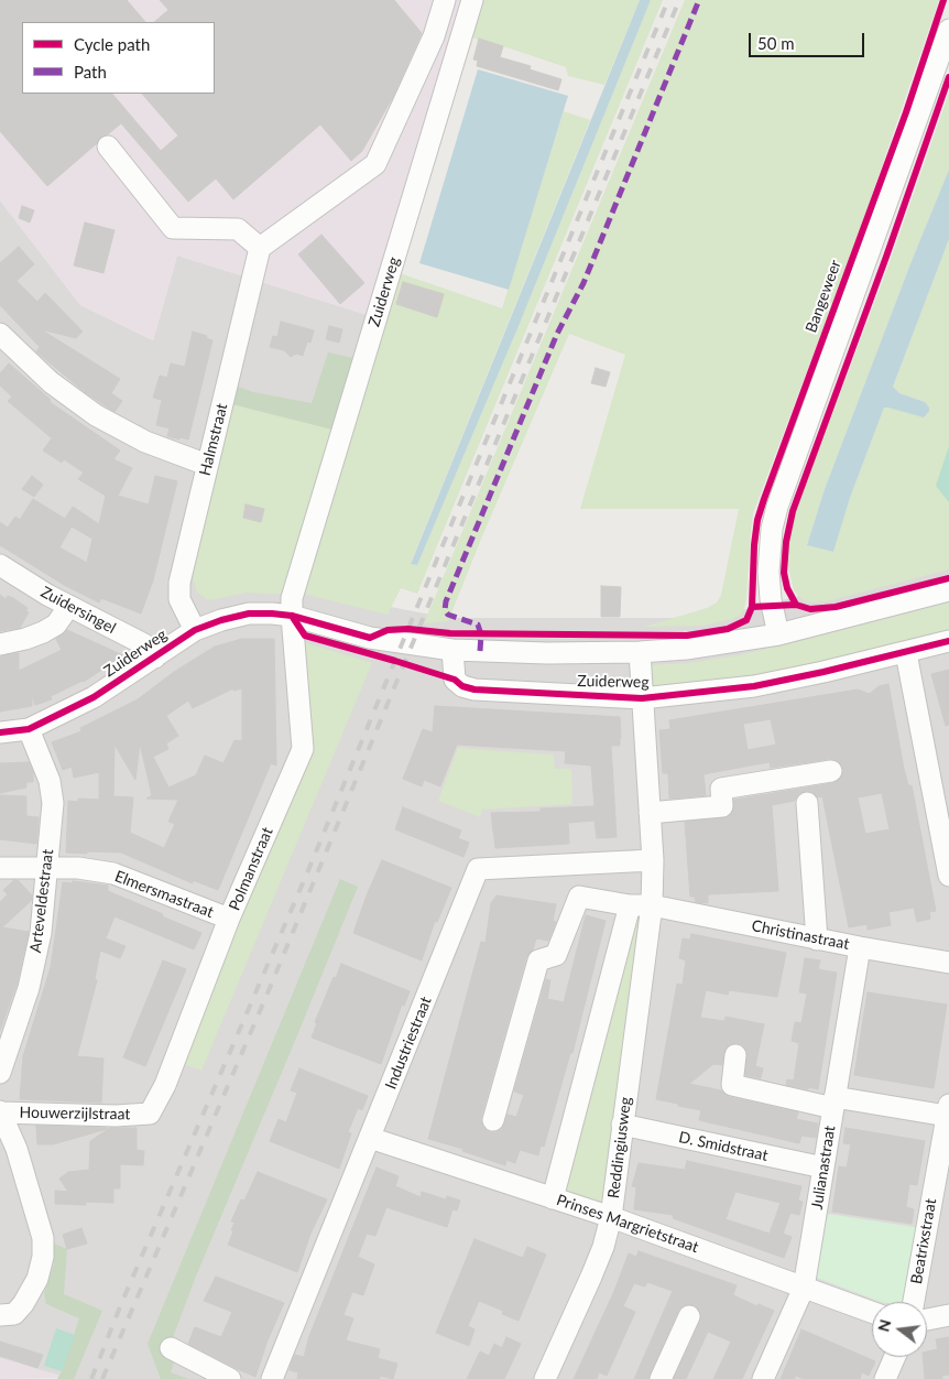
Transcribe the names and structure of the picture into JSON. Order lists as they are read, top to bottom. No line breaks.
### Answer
{"streets":{"street":["Zuiderweg","Bangeweer","Halmstraat","Zuidersingel","Polmanstraat","Elmersmastraat","Arteveldestraat","Christinastraat","Industriestraat","Houwerzijlstraat","D. Smidstraat","Reddingiusweg","Julianastraat","Prinses Margrietstraat","Beatrixstraat"]},"crossings":[["Zuiderweg","Bangeweer"],["Zuiderweg","Halmstraat"],["Zuiderweg","Zuidersingel"],["Zuiderweg","Polmanstraat"],["Zuiderweg","Arteveldestraat"],["Zuiderweg","Reddingiusweg"],["Polmanstraat","Elmersmastraat"],["Polmanstraat","Houwerzijlstraat"],["Elmersmastraat","Arteveldestraat"],["Christinastraat","Reddingiusweg"],["Christinastraat","Julianastraat"],["Industriestraat","Reddingiusweg"],["Industriestraat","Prinses Margrietstraat"],["D. Smidstraat","Reddingiusweg"],["D. Smidstraat","Julianastraat"],["Reddingiusweg","Prinses Margrietstraat"],["Julianastraat","Prinses Margrietstraat"]],"legend":["Cycle path","Path"],"scale_bar":"50 m","north":"left"}
